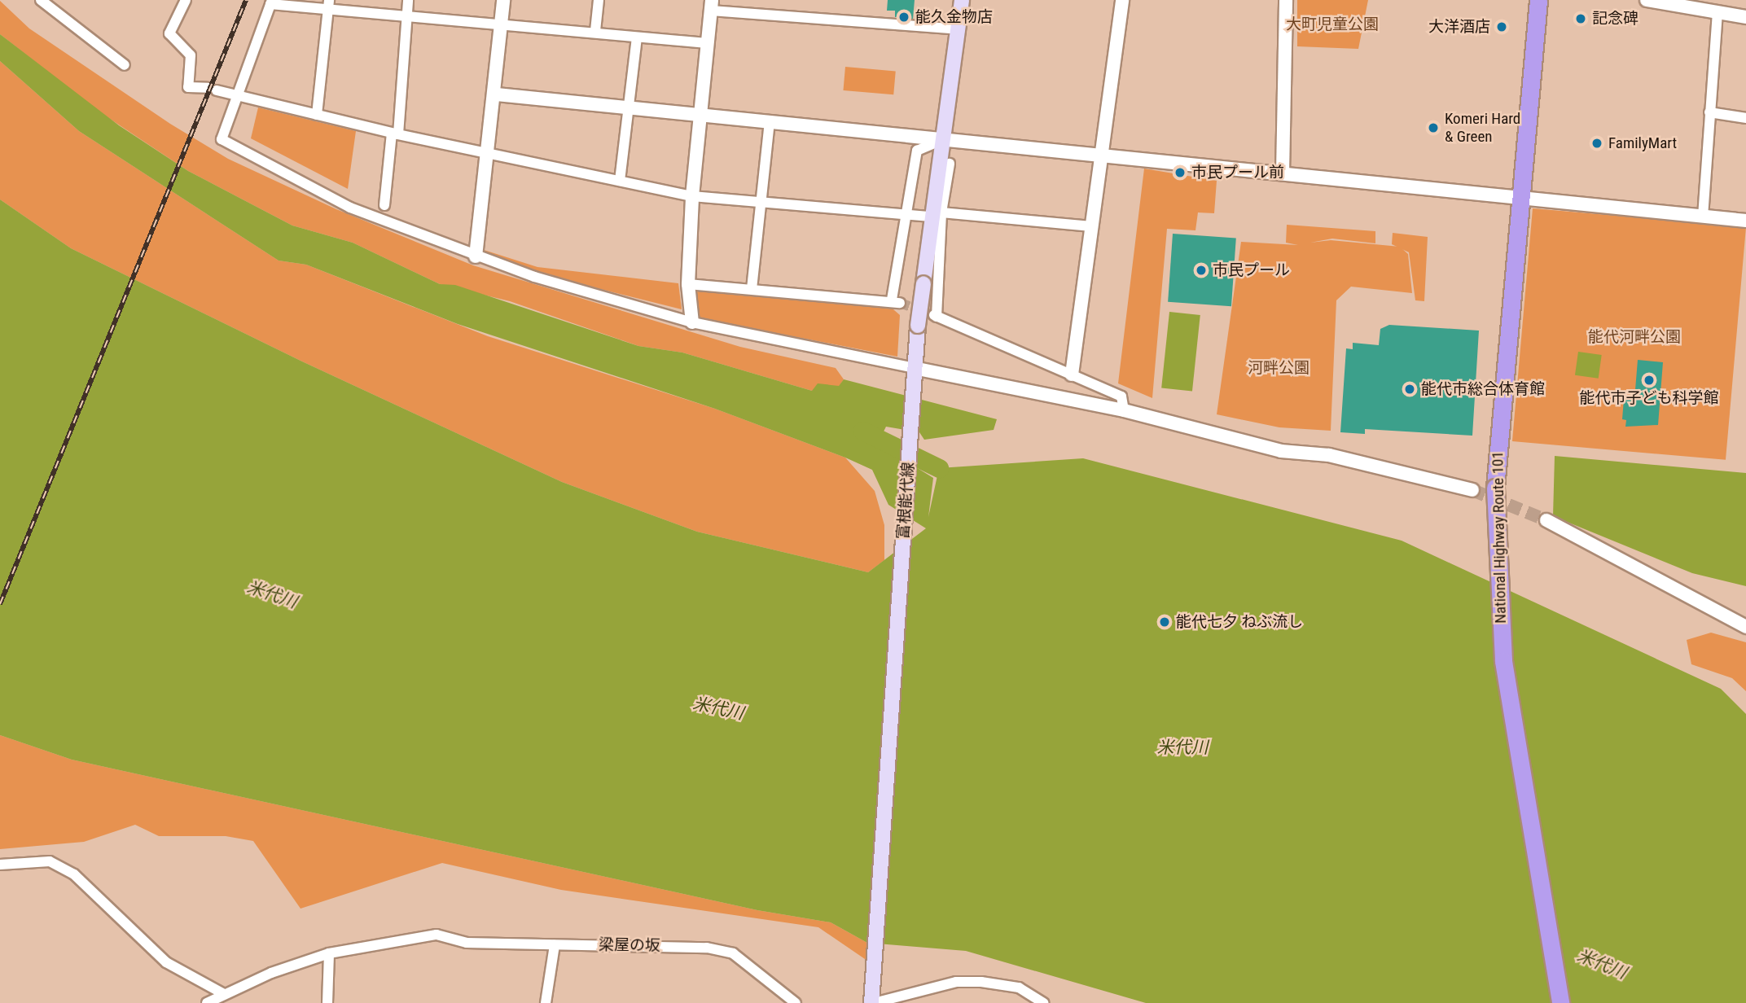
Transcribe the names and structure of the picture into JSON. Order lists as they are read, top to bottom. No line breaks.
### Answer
{"streets":{"highway":["National Highway Route 101"],"main road":["富根能代線"],"street":["梁屋の坂"]},"water":["米代川"],"parks":["大町児童公園","能代河畔公園","河畔公園"],"places":["能久金物店","記念碑","大洋酒店","Komeri Hard & Green","FamilyMart","市民プール前","市民プール","能代市子ども科学館","能代市総合体育館","能代七夕 ねぶ流し"]}
